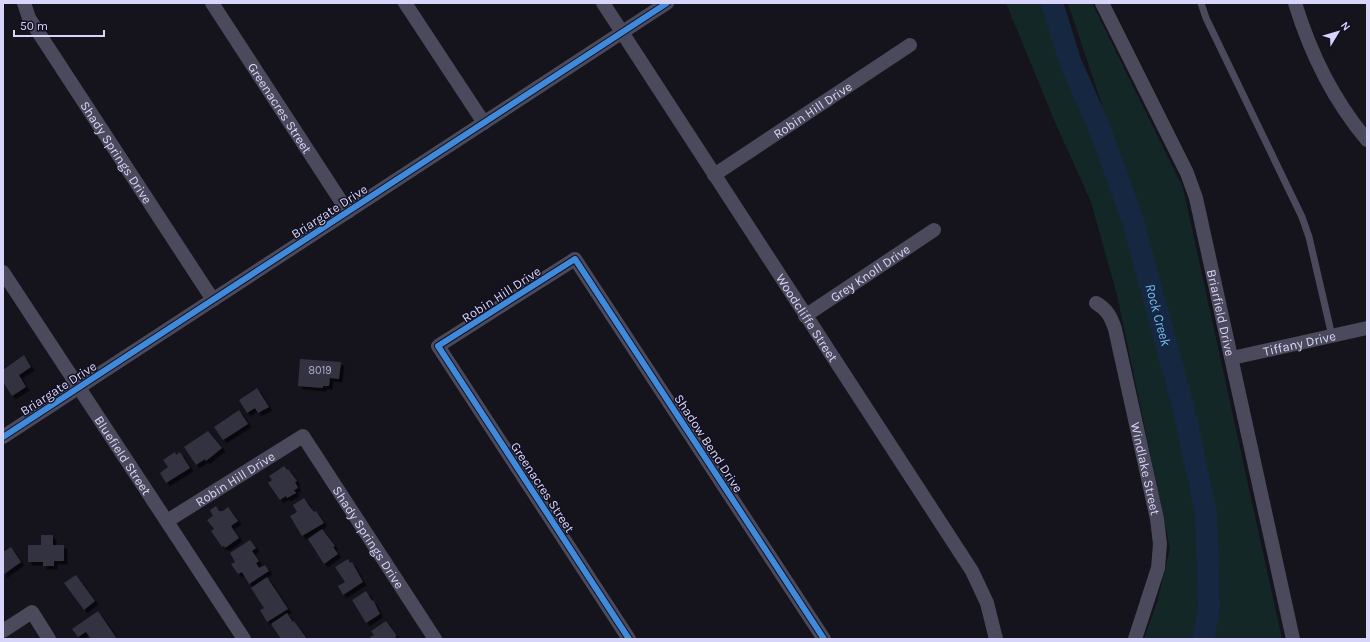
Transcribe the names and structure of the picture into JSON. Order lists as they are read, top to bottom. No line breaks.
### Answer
{"streets":{"street":["Greenacres Street","Robin Hill Drive","Shady Springs Drive","Briargate Drive","Grey Knoll Drive","Briarfield Drive","Woodcliffe Street","Tiffany Drive","Shadow Bend Drive","Bluefield Street","Windlake Street"]},"crossings":[["Greenacres Street","Robin Hill Drive"],["Greenacres Street","Briargate Drive"],["Robin Hill Drive","Shady Springs Drive"],["Robin Hill Drive","Woodcliffe Street"],["Robin Hill Drive","Shadow Bend Drive"],["Robin Hill Drive","Bluefield Street"],["Shady Springs Drive","Briargate Drive"],["Briargate Drive","Woodcliffe Street"],["Briargate Drive","Bluefield Street"],["Grey Knoll Drive","Woodcliffe Street"],["Briarfield Drive","Tiffany Drive"]],"water":["Rock Creek"],"house_numbers":["8019"],"scale_bar":"50 m","north":"top right"}
